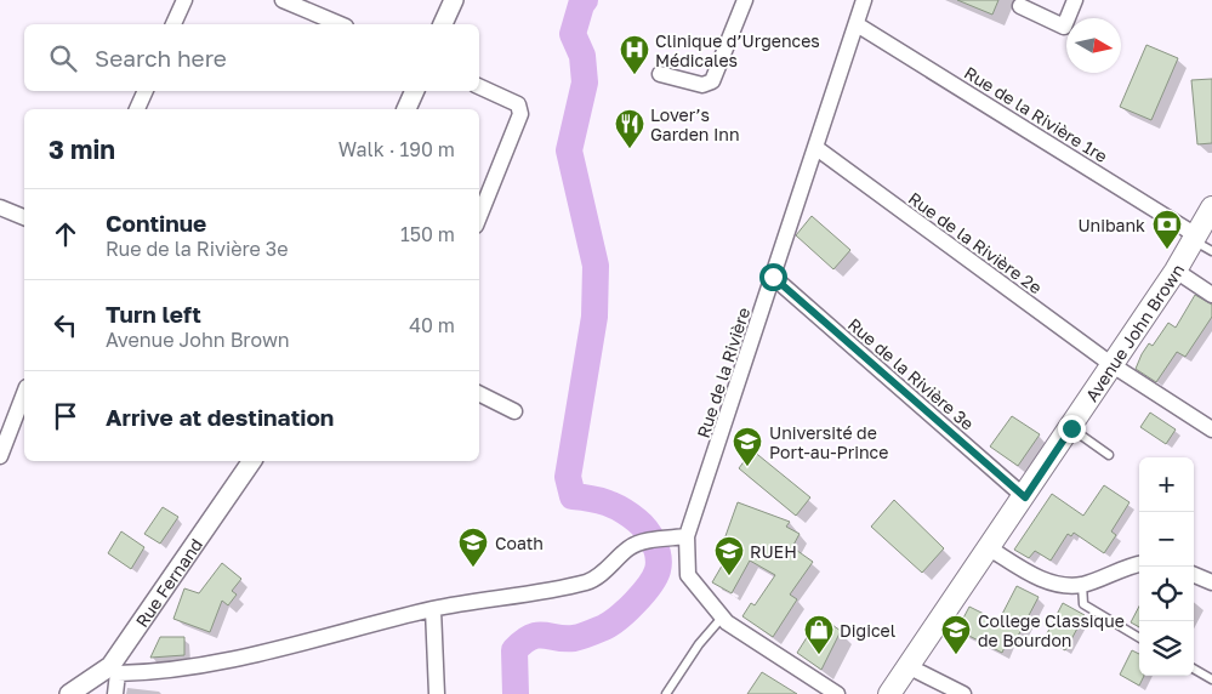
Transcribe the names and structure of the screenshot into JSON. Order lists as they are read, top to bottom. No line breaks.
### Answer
{"streets":{"main road":["Avenue John Brown"],"street":["Rue de la Rivière 1re","Rue de la Rivière 2e","Rue de la Rivière","Rue de la Rivière 3e","Rue Fernand"]},"crossings":[["Rue de la Rivière 1re","Avenue John Brown"],["Rue de la Rivière 1re","Rue de la Rivière"],["Rue de la Rivière 2e","Avenue John Brown"],["Rue de la Rivière 2e","Rue de la Rivière"],["Avenue John Brown","Rue de la Rivière 3e"],["Rue de la Rivière","Rue de la Rivière 3e"]],"places":{"hospital":["Clinique d’Urgences Médicales"],"restaurant":["Lover’s Garden Inn"],"bank":["Unibank"],"school or university":["Université de Port-au-Prince","Coath","RUEH","College Classique de Bourdon"],"shop":["Digicel"]},"north":"right","page":{"search":"Search here","heading":["3 min","Walk · 190 m"],"list":[["Continue","Rue de la Rivière 3e","150 m"],["Turn left","Avenue John Brown","40 m"],"Arrive at destination"],"map_buttons":["+","−"]}}
